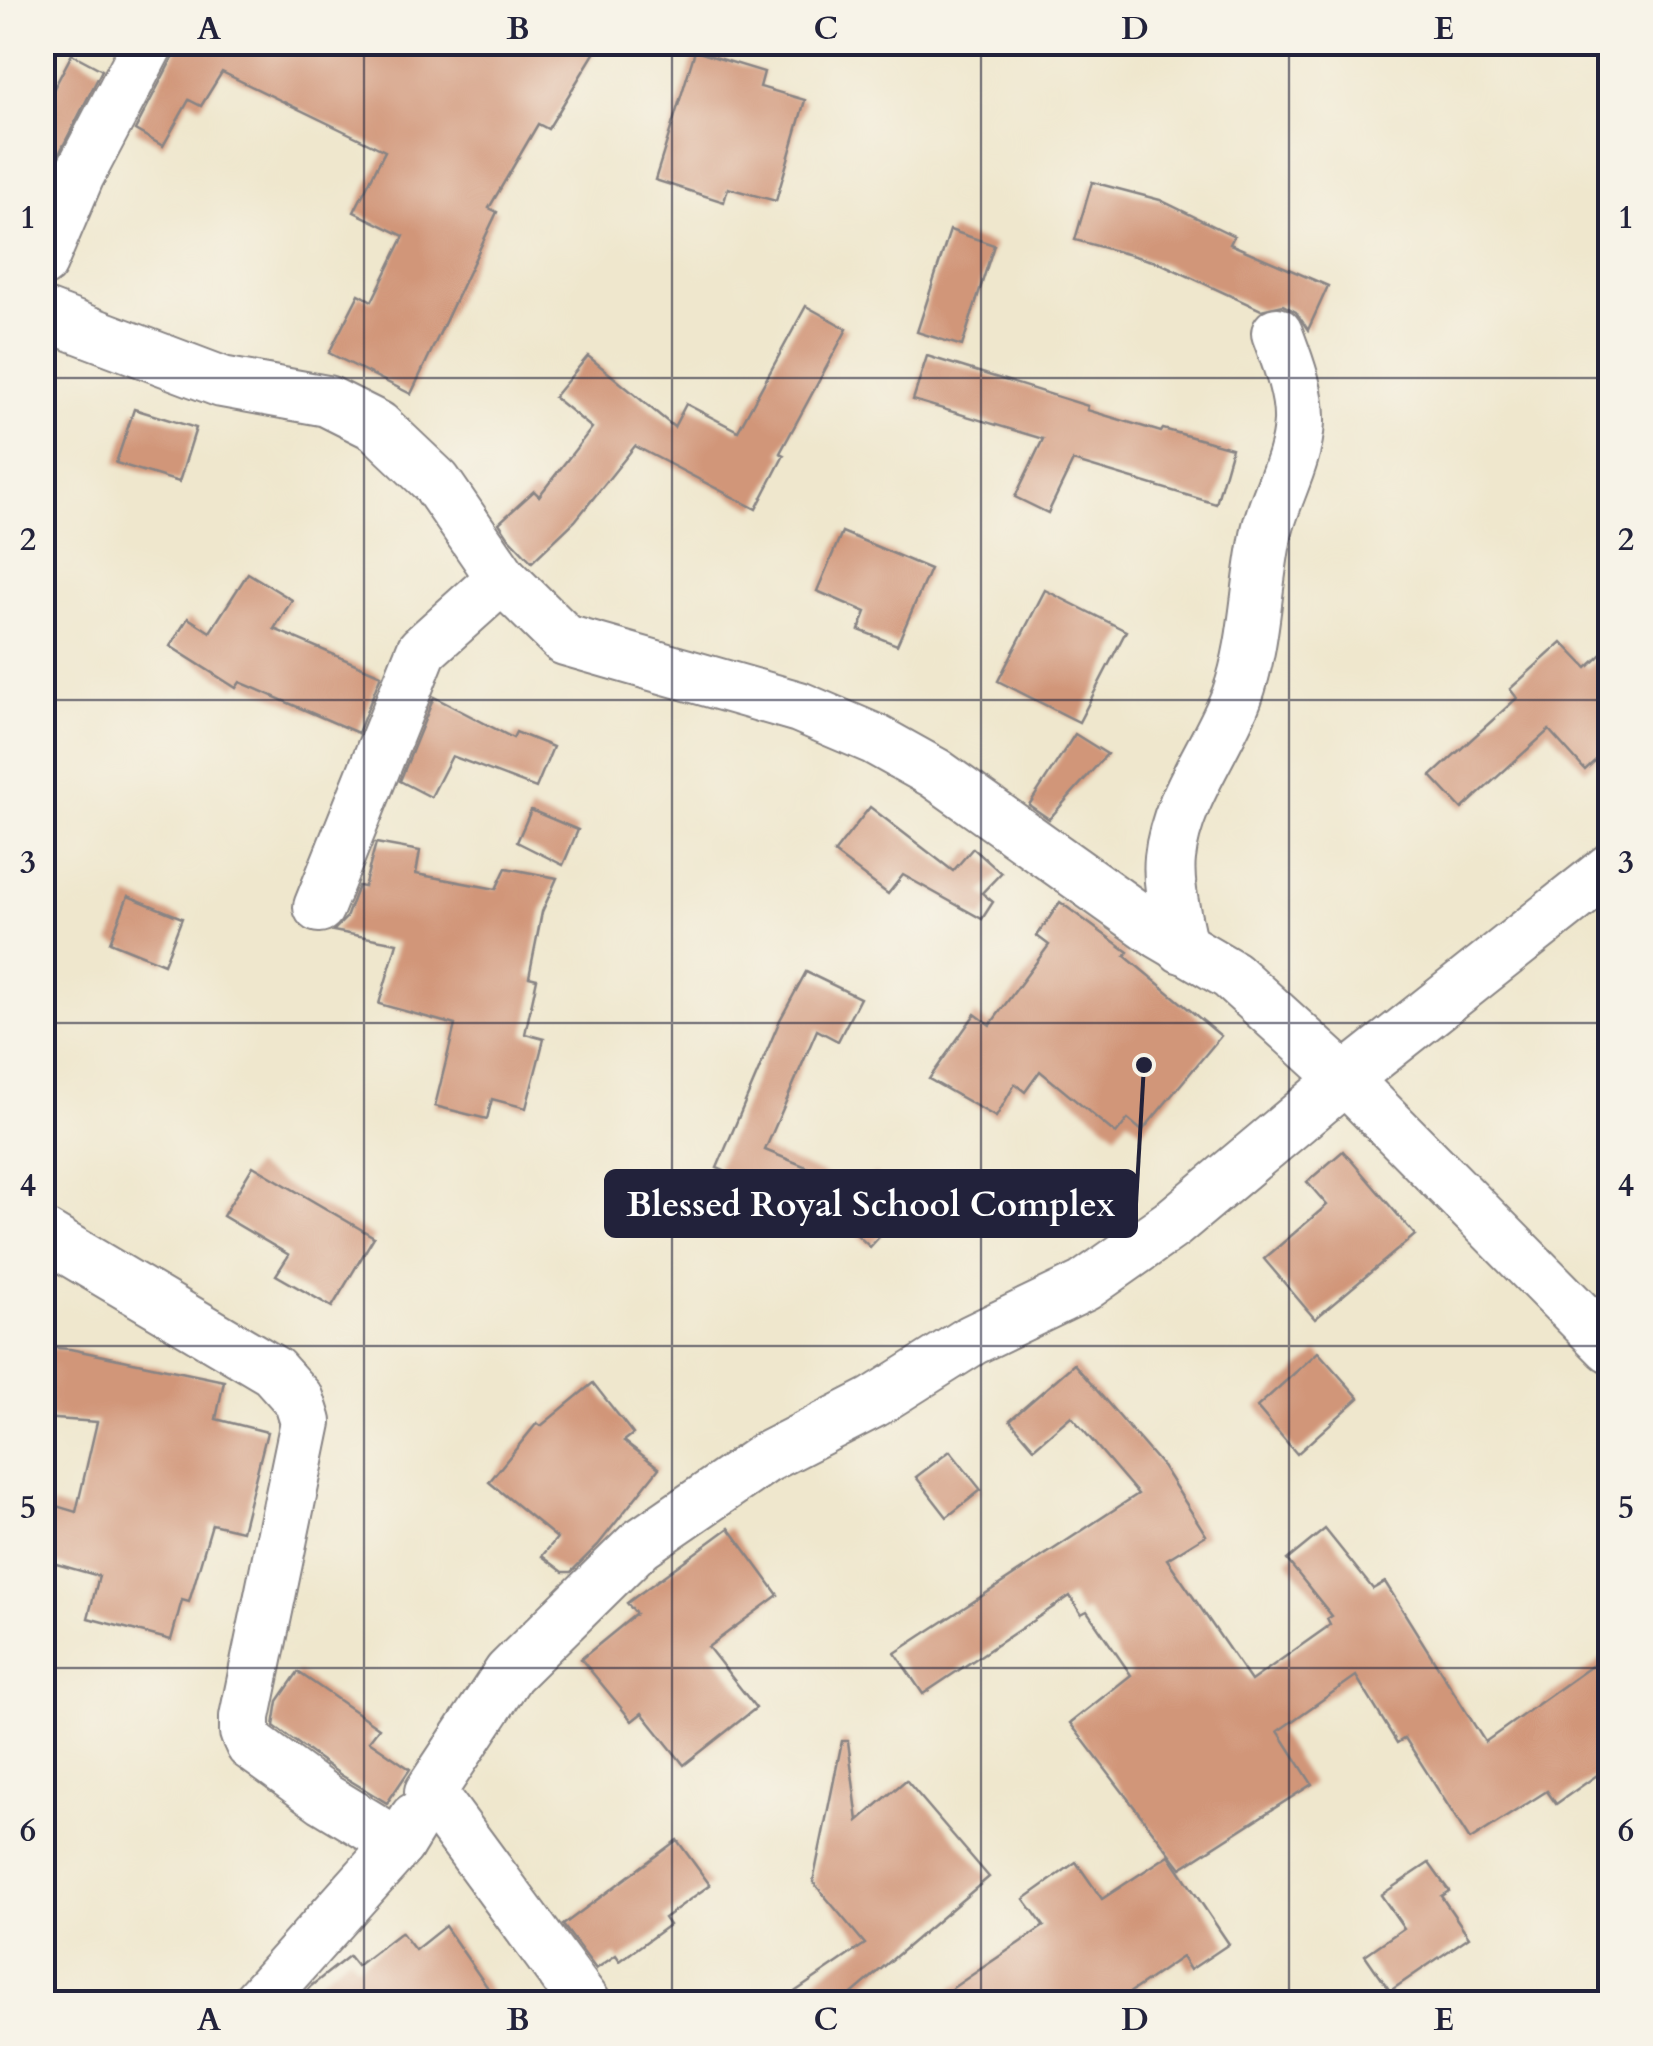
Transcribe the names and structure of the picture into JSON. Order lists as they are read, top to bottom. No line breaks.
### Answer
{"places":["Blessed Royal School Complex"],"grid":{"columns":["A","B","C","D","E"],"rows":["1","2","3","4","5","6"]}}
